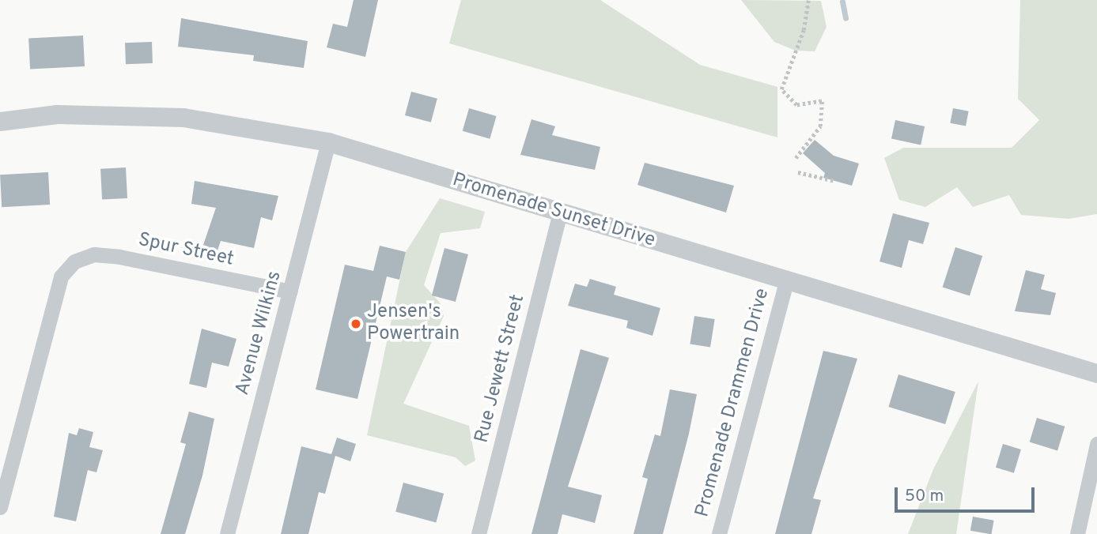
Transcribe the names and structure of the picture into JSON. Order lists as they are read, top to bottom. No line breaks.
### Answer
{"streets":{"street":["Promenade Sunset Drive","Spur Street","Avenue Wilkins","Rue Jewett Street","Promenade Drammen Drive"]},"crossings":[["Promenade Sunset Drive","Avenue Wilkins"],["Promenade Sunset Drive","Rue Jewett Street"],["Promenade Sunset Drive","Promenade Drammen Drive"],["Spur Street","Avenue Wilkins"]],"places":["Jensen's Powertrain"],"scale_bar":"50 m"}
